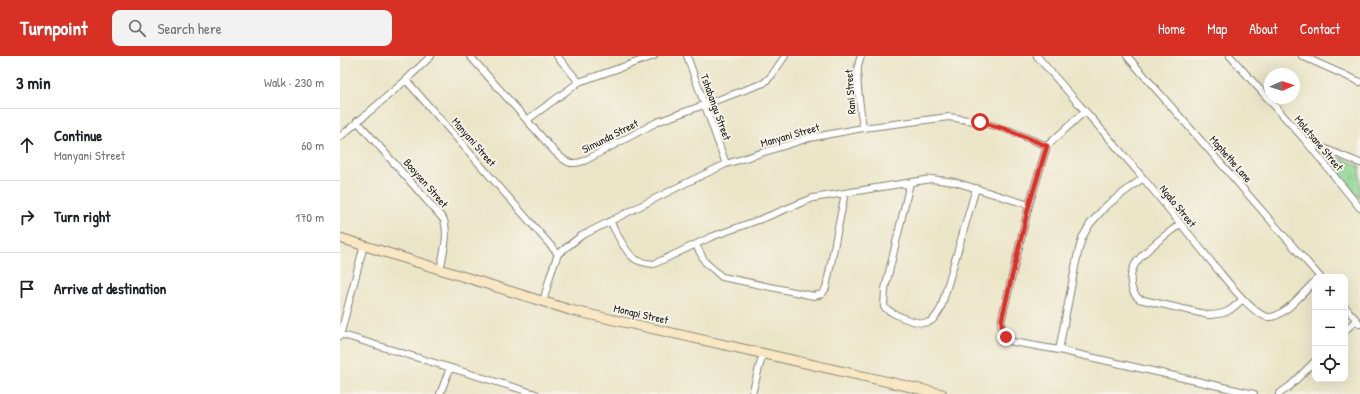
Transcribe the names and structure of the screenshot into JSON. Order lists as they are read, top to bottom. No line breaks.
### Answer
{"streets":{"street":["Rani Street","Tshabangu Street","Manyani Street","Simunda Street","Moletsane Street","Mophethe Lane","Booysen Street","Ngalo Street","Monapi Street"]},"crossings":[["Rani Street","Manyani Street"],["Tshabangu Street","Manyani Street"],["Tshabangu Street","Simunda Street"],["Booysen Street","Monapi Street"]],"north":"right","page":{"header":"Turnpoint","search":"Search here","nav":["Home","Map","About","Contact"],"heading":["3 min","Walk · 230 m"],"list":[["Continue","Manyani Street","60 m"],["Turn right","170 m"],"Arrive at destination"],"map_buttons":["+","−"]}}
